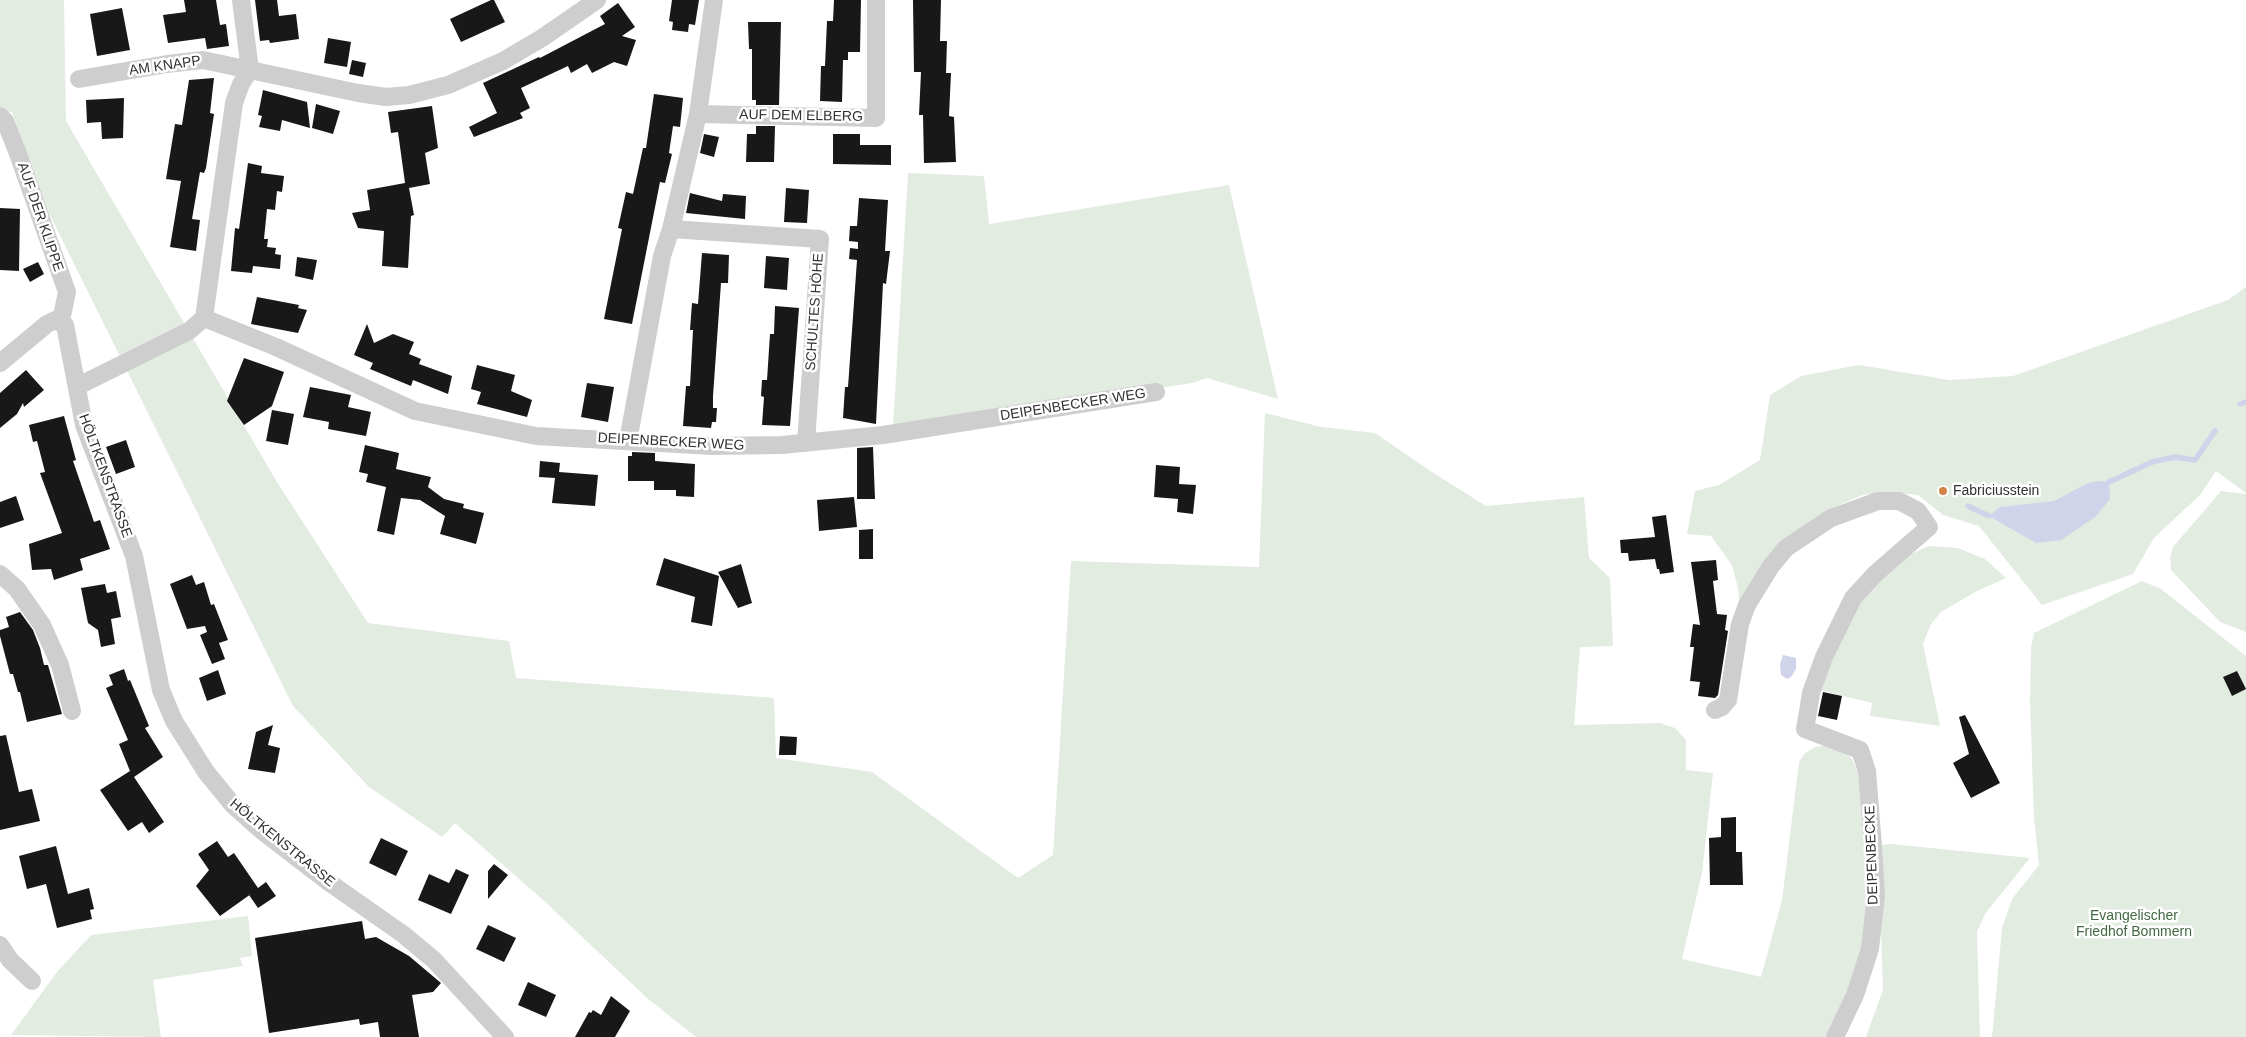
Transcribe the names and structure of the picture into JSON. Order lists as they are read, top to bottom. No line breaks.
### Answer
{"streets":{"street":["AM KNAPP","AUF DEM ELBERG","AUF DER KLIPPE","SCHULTES HÖHE","DEIPENBECKER WEG","HÖLTKENSTRASSE","DEIPENBECKE"]},"crossings":[["AUF DER KLIPPE","HÖLTKENSTRASSE"],["SCHULTES HÖHE","DEIPENBECKER WEG"]],"parks":["Evangelischer Friedhof Bommern"],"places":["Fabriciusstein"]}
